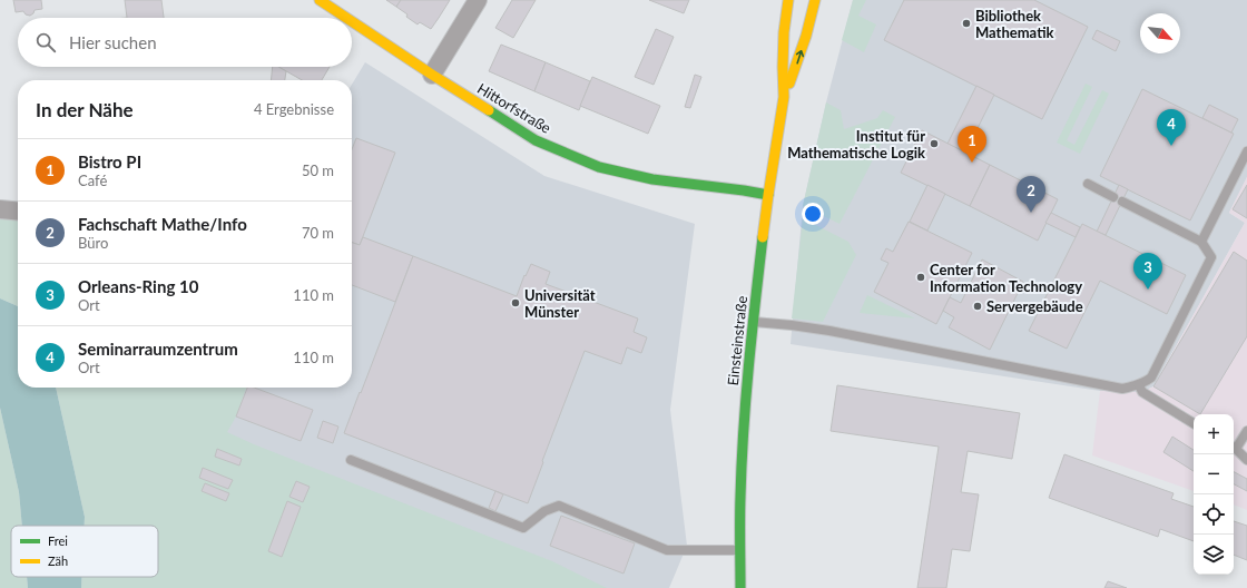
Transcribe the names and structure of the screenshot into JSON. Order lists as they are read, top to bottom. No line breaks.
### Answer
{"streets":{"main road":["Hittorfstraße","Einsteinstraße"]},"crossings":[["Hittorfstraße","Einsteinstraße"]],"places":["Bibliothek Mathematik","Institut für Mathematische Logik","Center for Information Technology","Universität Münster","Servergebäude"],"legend":["Frei","Zäh"],"north":"bottom right","page":{"search":"Hier suchen","heading":["In der Nähe","4 Ergebnisse"],"pins":["4","1","2","3"],"list":[{"mark":"1","name":"Bistro PI","note":"Café","value":"50 m"},{"mark":"2","name":"Fachschaft Mathe/Info","note":"Büro","value":"70 m"},{"mark":"3","name":"Orleans-Ring 10","note":"Ort","value":"110 m"},{"mark":"4","name":"Seminarraumzentrum","note":"Ort","value":"110 m"}],"map_buttons":["+","−"]}}
